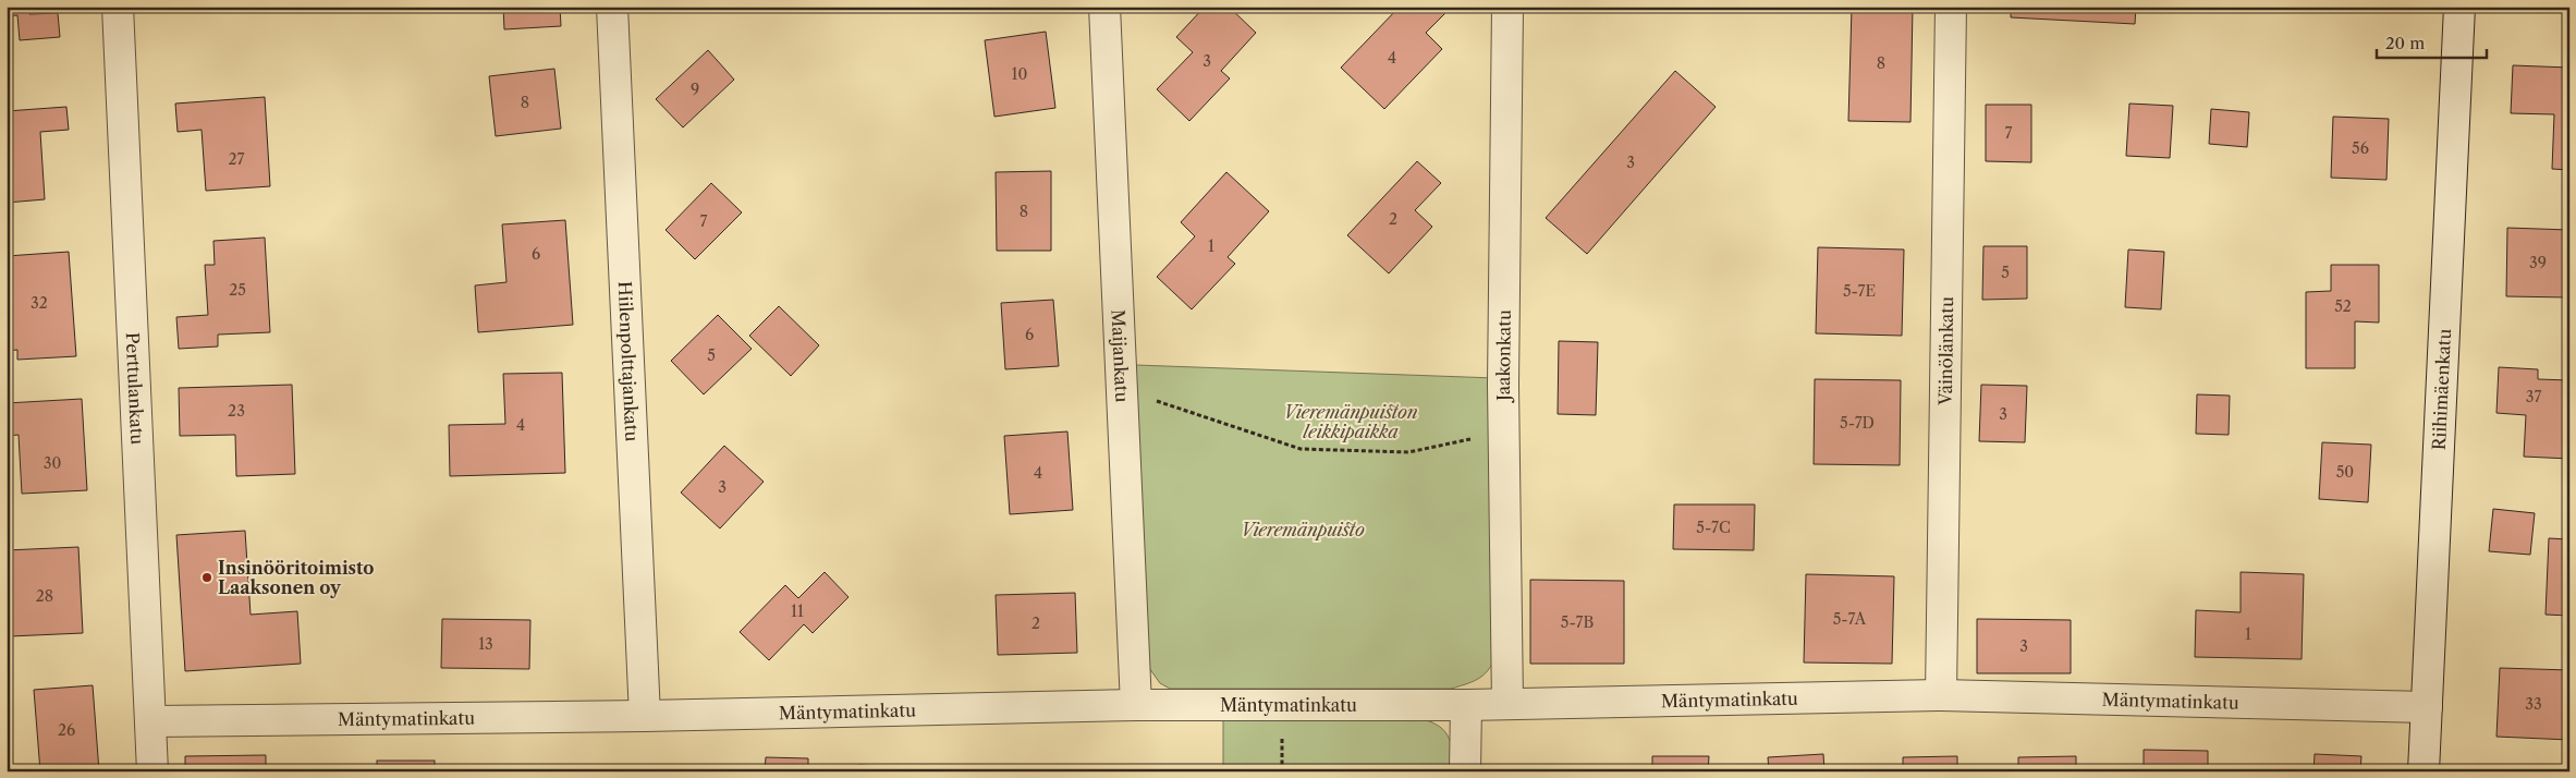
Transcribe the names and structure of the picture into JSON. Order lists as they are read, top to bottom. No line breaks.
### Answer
{"streets":{"street":["Väinölänkatu","Jaakonkatu","Maijankatu","Hiilenpolttajankatu","Perttulankatu","Riihimäenkatu","Mäntymatinkatu"]},"crossings":[["Väinölänkatu","Mäntymatinkatu"],["Jaakonkatu","Mäntymatinkatu"],["Maijankatu","Mäntymatinkatu"],["Hiilenpolttajankatu","Mäntymatinkatu"],["Perttulankatu","Mäntymatinkatu"],["Riihimäenkatu","Mäntymatinkatu"]],"parks":["Vieremänpuiston leikkipaikka","Vieremänpuisto"],"places":["Insinööritoimisto Laaksonen oy"],"house_numbers":["4","3","8","10","9","8","7","56","27","3","8","2","7","1","6","39","5","25","5-7E","32","52","6","5","37","23","3","5-7D","4","30","50","4","3","5-7C","28","11","5-7A","5-7B","2","1","13","3","33","26"],"scale_bar":"20 m"}
